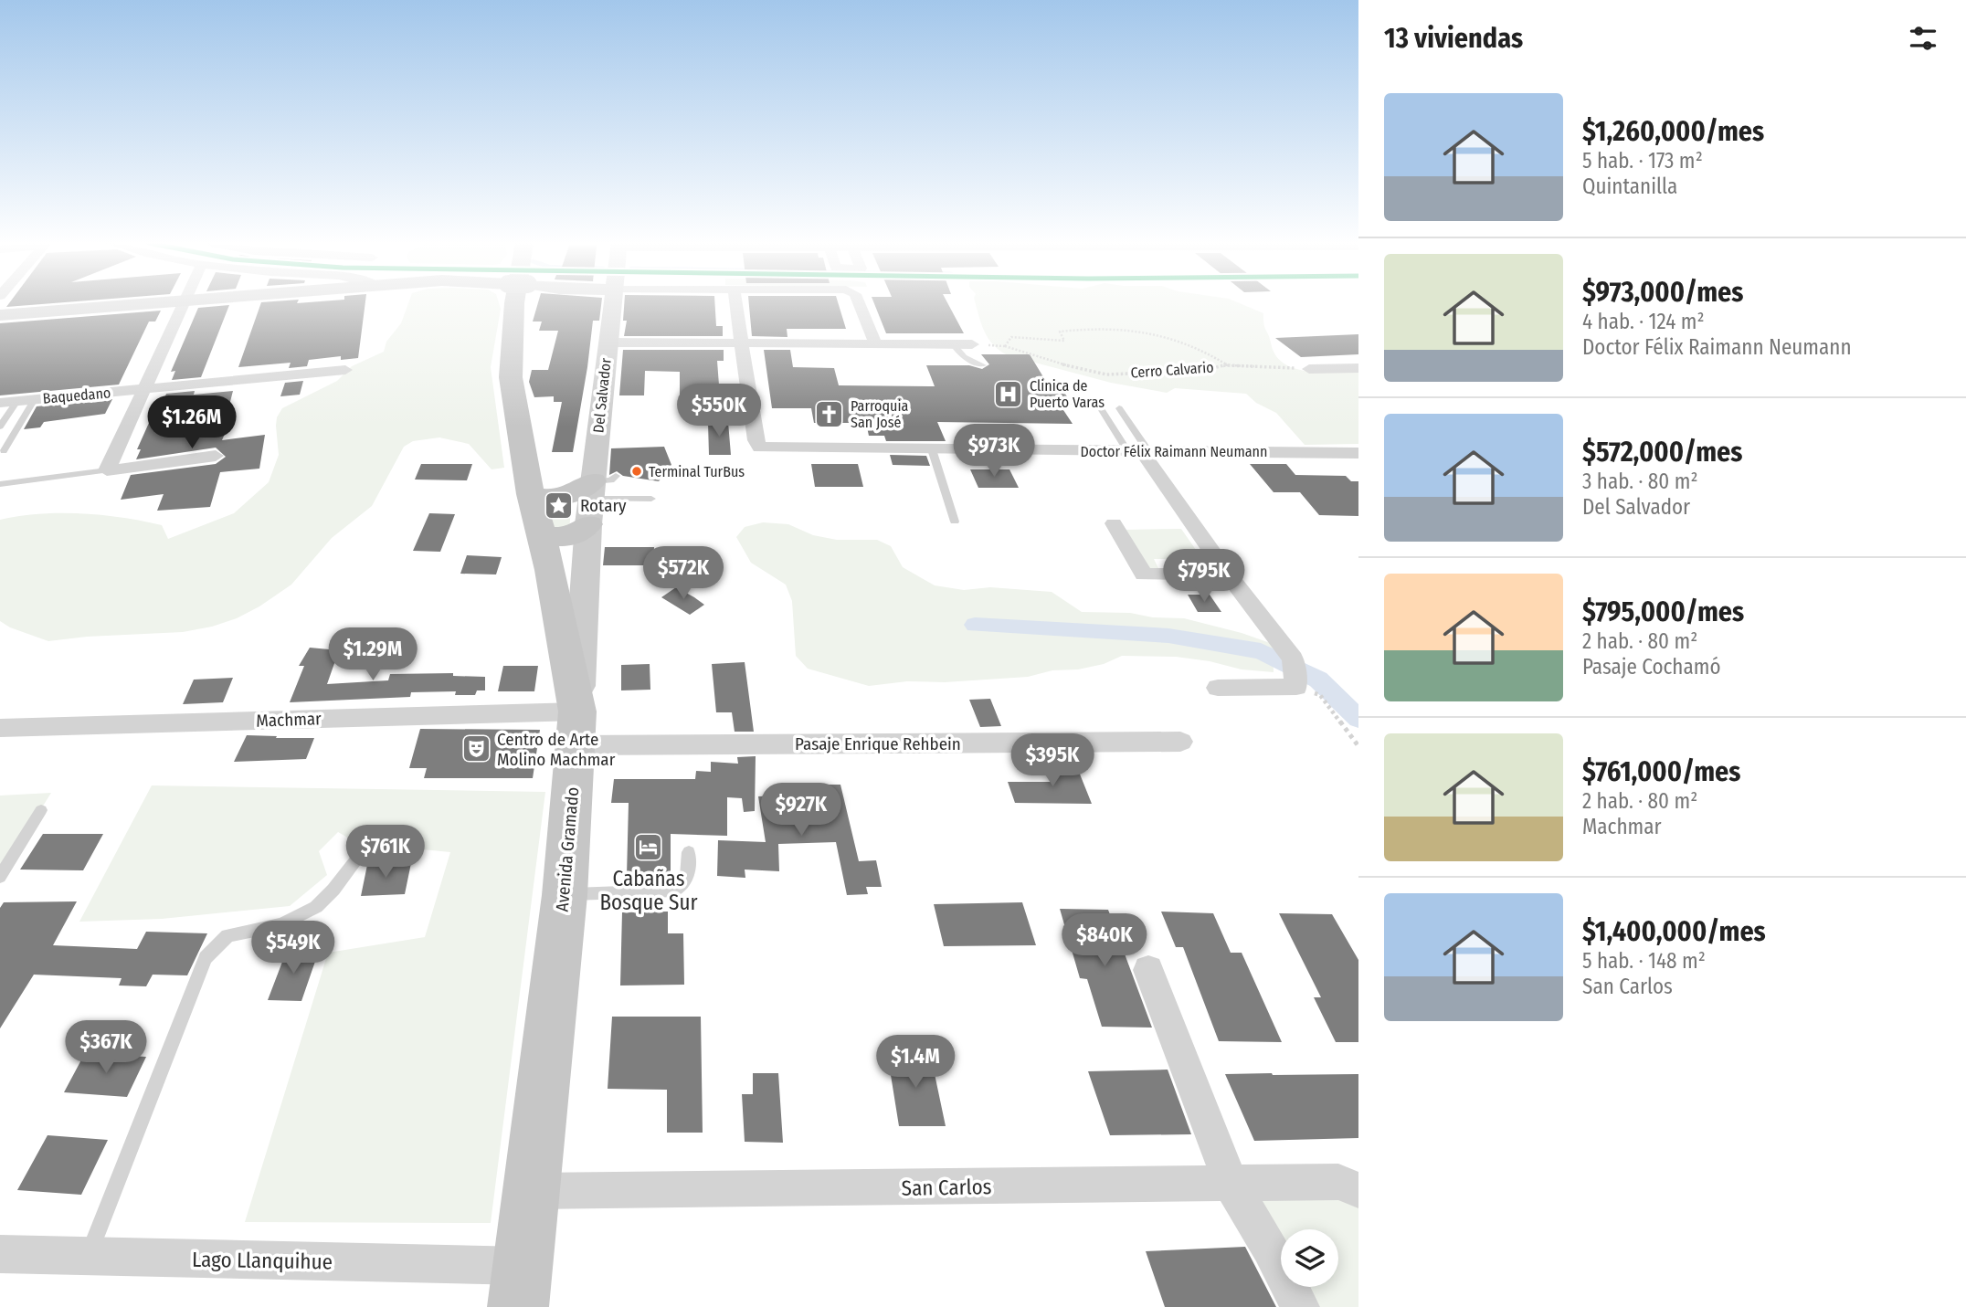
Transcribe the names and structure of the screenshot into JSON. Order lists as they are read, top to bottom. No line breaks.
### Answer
{"streets":{"main road":["Avenida Gramado"],"street":["Baquedano","Del Salvador","Doctor Félix Raimann Neumann","Machmar","Pasaje Enrique Rehbein","San Carlos","Lago Llanquihue"],"path":["Cerro Calvario"]},"crossings":[["Del Salvador","Machmar"],["Del Salvador","Pasaje Enrique Rehbein"],["Del Salvador","Avenida Gramado"],["Machmar","Pasaje Enrique Rehbein"],["Machmar","Avenida Gramado"],["Pasaje Enrique Rehbein","Avenida Gramado"],["Avenida Gramado","San Carlos"],["Avenida Gramado","Lago Llanquihue"]],"places":{"hospital":["Clinica de Puerto Varas"],"church":["Parroquia San José"],"other":["Terminal TurBus"],"place":["Rotary"],"theatre":["Centro de Arte Molino Machmar"],"hotel":["Cabañas Bosque Sur"]},"page":{"heading":"13 viviendas","list":[{"name":"$1,260,000/mes","note":"5 hab. · 173 m² · Quintanilla"},{"name":"$973,000/mes","note":"4 hab. · 124 m² · Doctor Félix Raimann Neumann"},{"name":"$572,000/mes","note":"3 hab. · 80 m² · Del Salvador"},{"name":"$795,000/mes","note":"2 hab. · 80 m² · Pasaje Cochamó"},{"name":"$761,000/mes","note":"2 hab. · 80 m² · Machmar"},{"name":"$1,400,000/mes","note":"5 hab. · 148 m² · San Carlos"}],"price":["$550K","$1.26M","$973K","$572K","$795K","$1.29M","$395K","$927K","$761K","$840K","$549K","$367K","$1.4M"]}}
